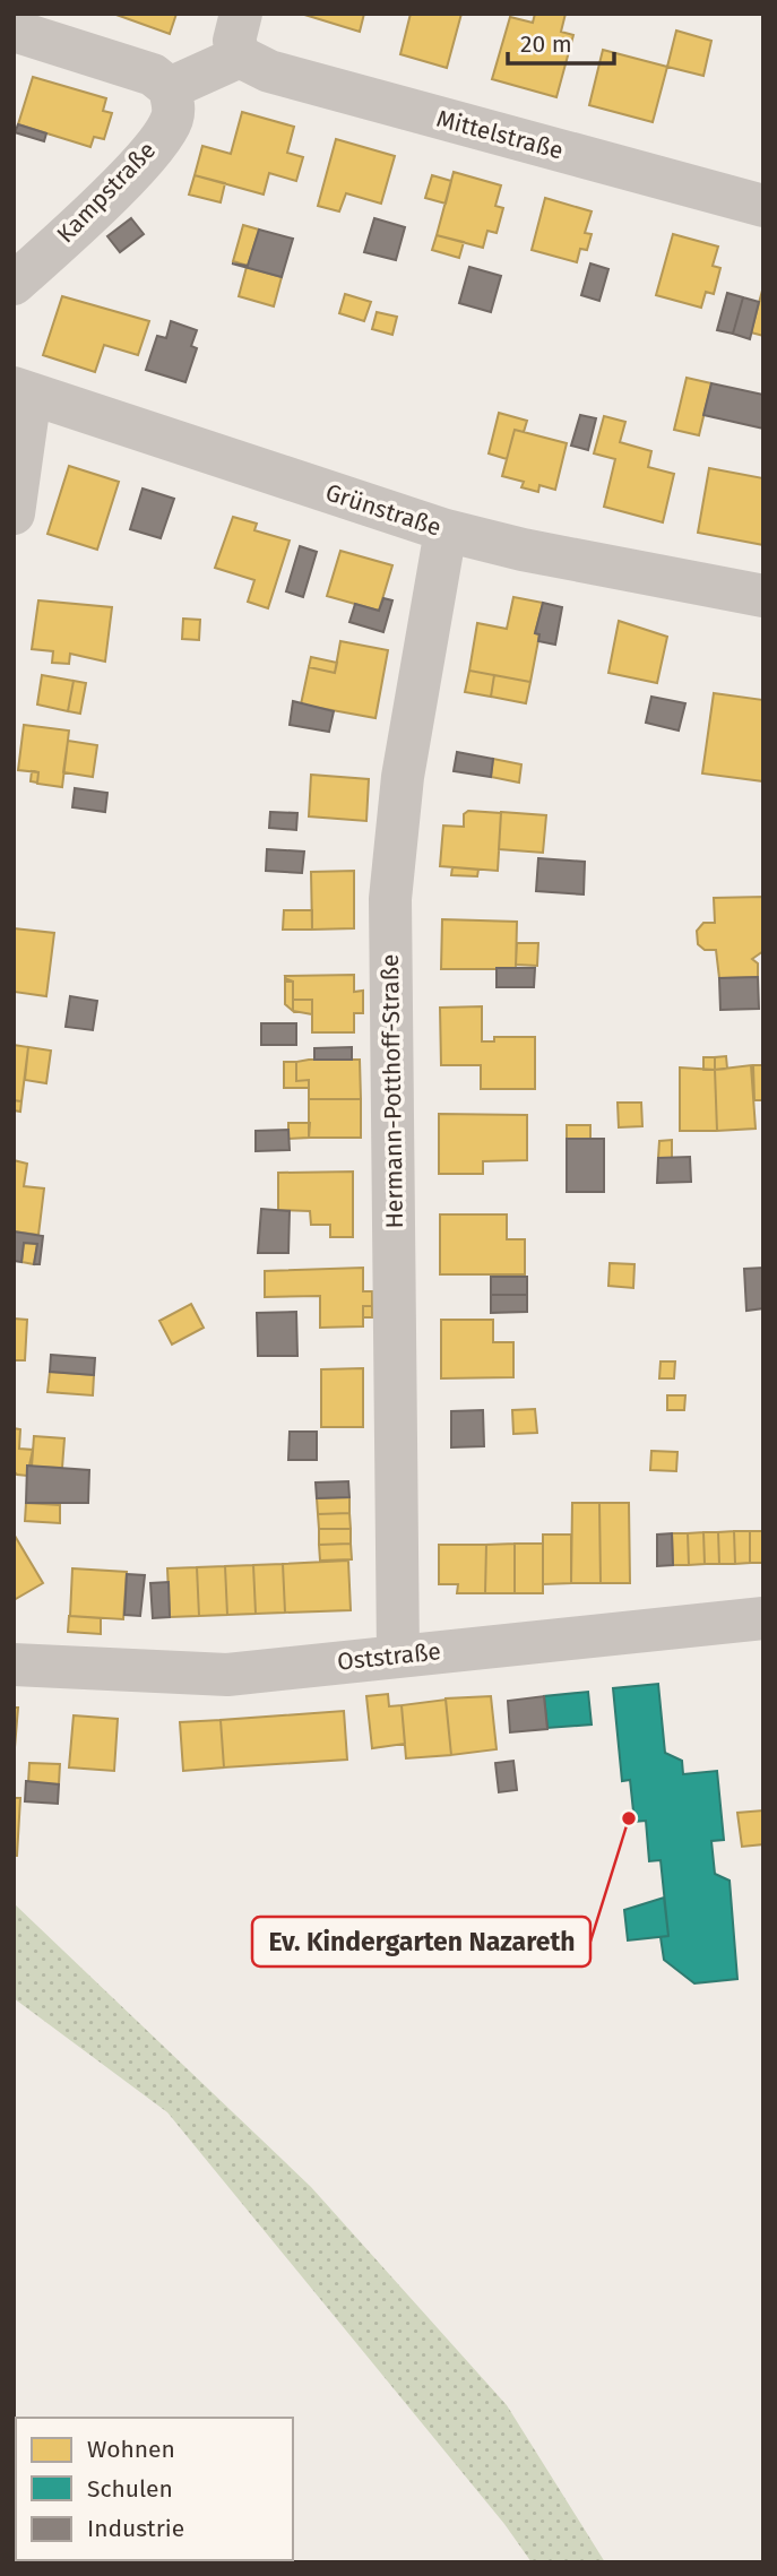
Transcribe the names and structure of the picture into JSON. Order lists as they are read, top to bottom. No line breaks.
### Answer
{"streets":{"street":["Mittelstraße","Kampstraße","Grünstraße","Hermann-Potthoff-Straße","Oststraße"]},"crossings":[["Grünstraße","Hermann-Potthoff-Straße"],["Hermann-Potthoff-Straße","Oststraße"]],"places":["Ev. Kindergarten Nazareth"],"legend":["Wohnen","Schulen","Industrie"],"scale_bar":"20 m"}
